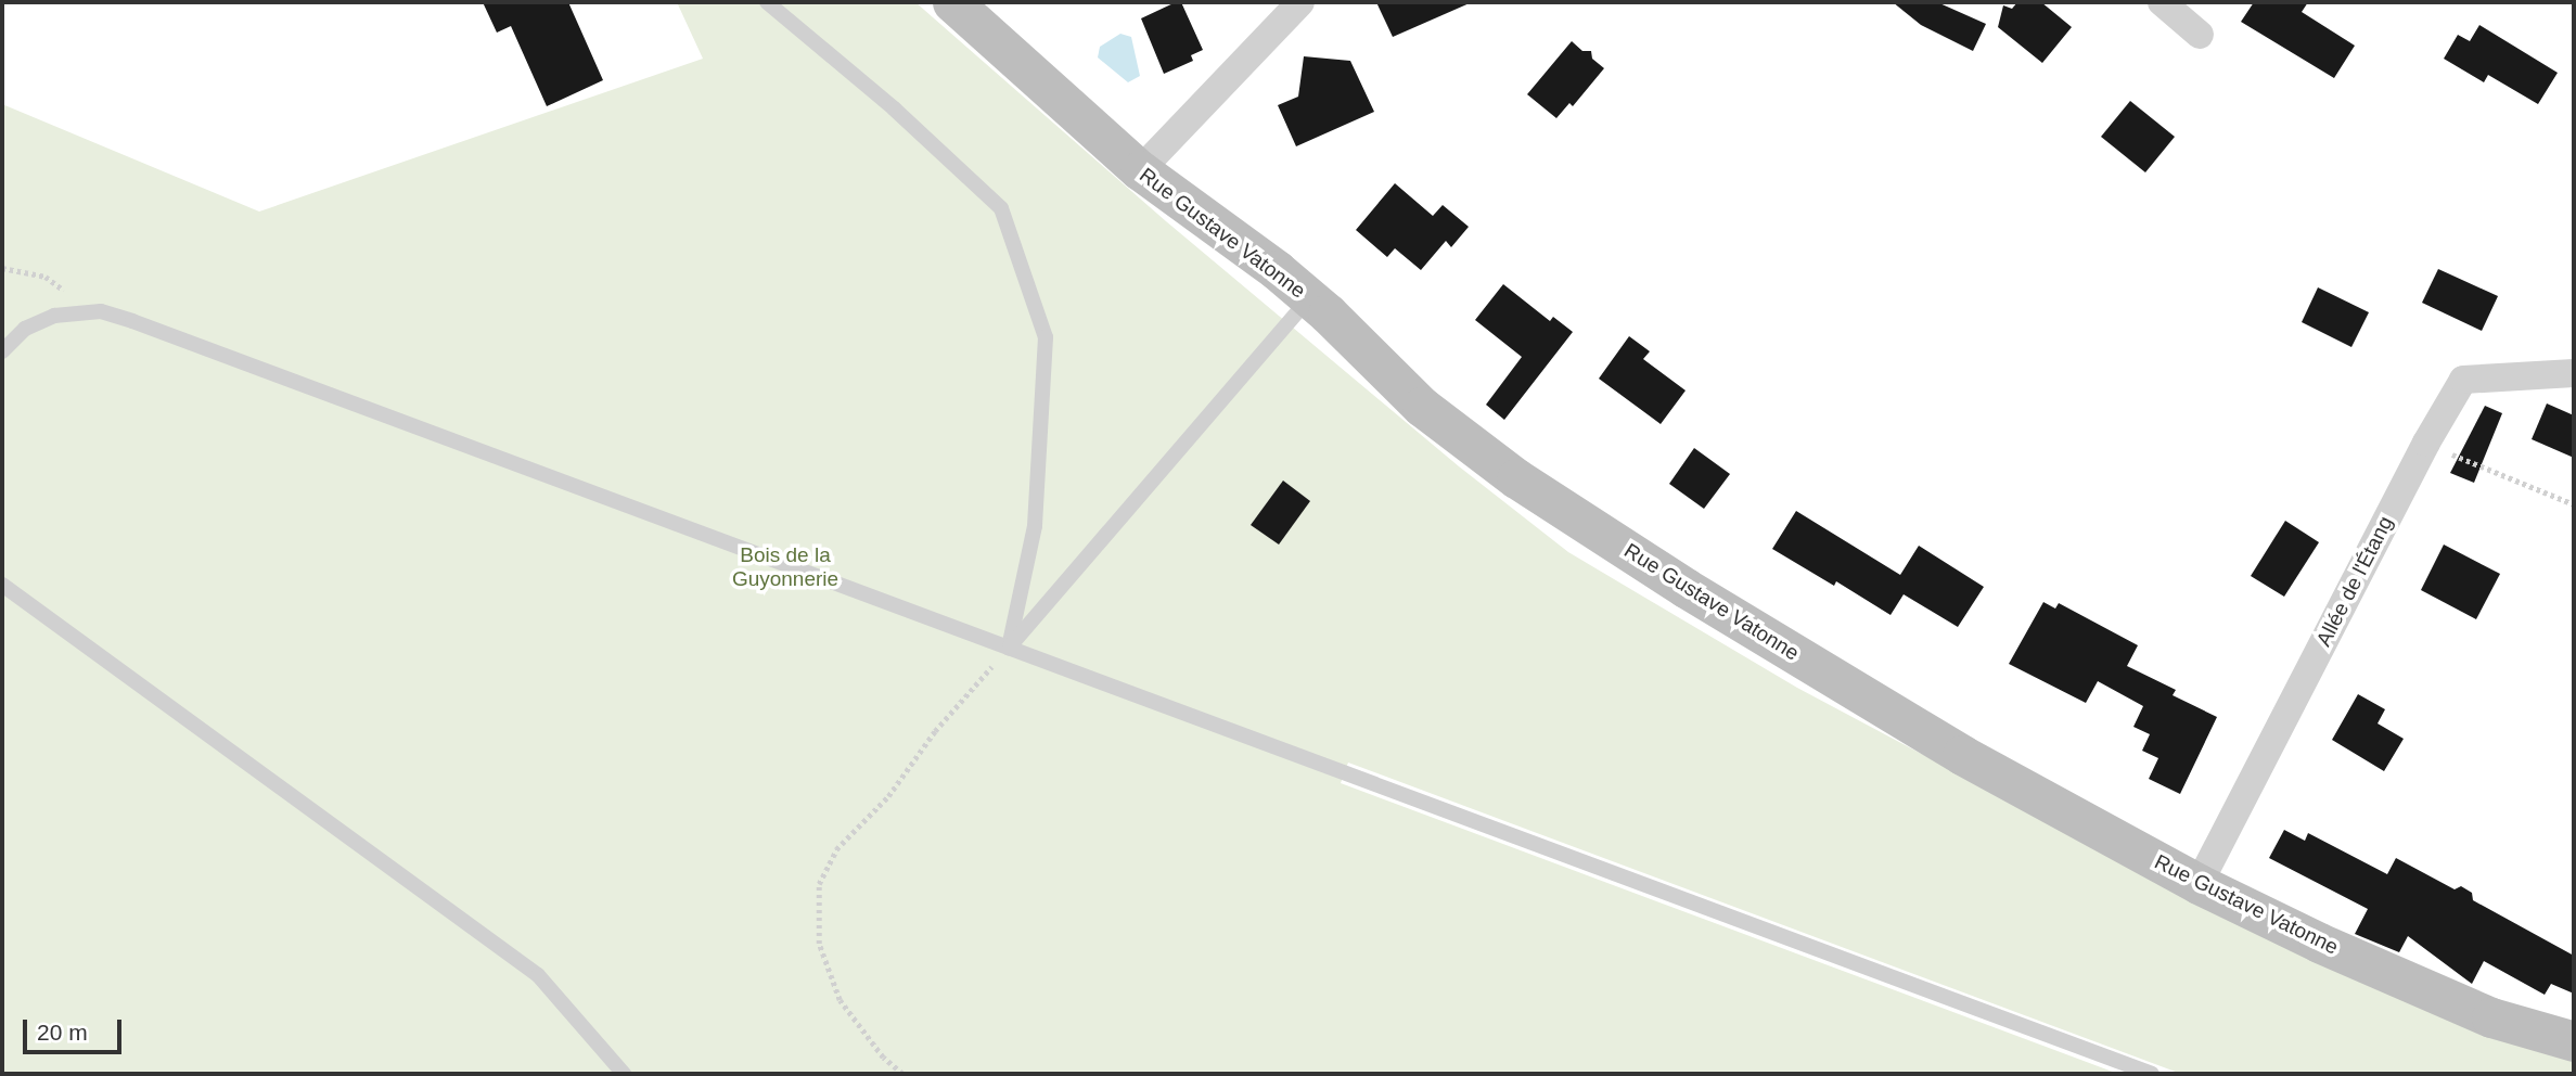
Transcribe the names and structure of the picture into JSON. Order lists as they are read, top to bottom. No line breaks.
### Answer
{"streets":{"street":["Rue Gustave Vatonne","Allée de l'Étang"]},"crossings":[["Rue Gustave Vatonne","Allée de l'Étang"]],"parks":["Bois de la Guyonnerie"],"scale_bar":"20 m"}
